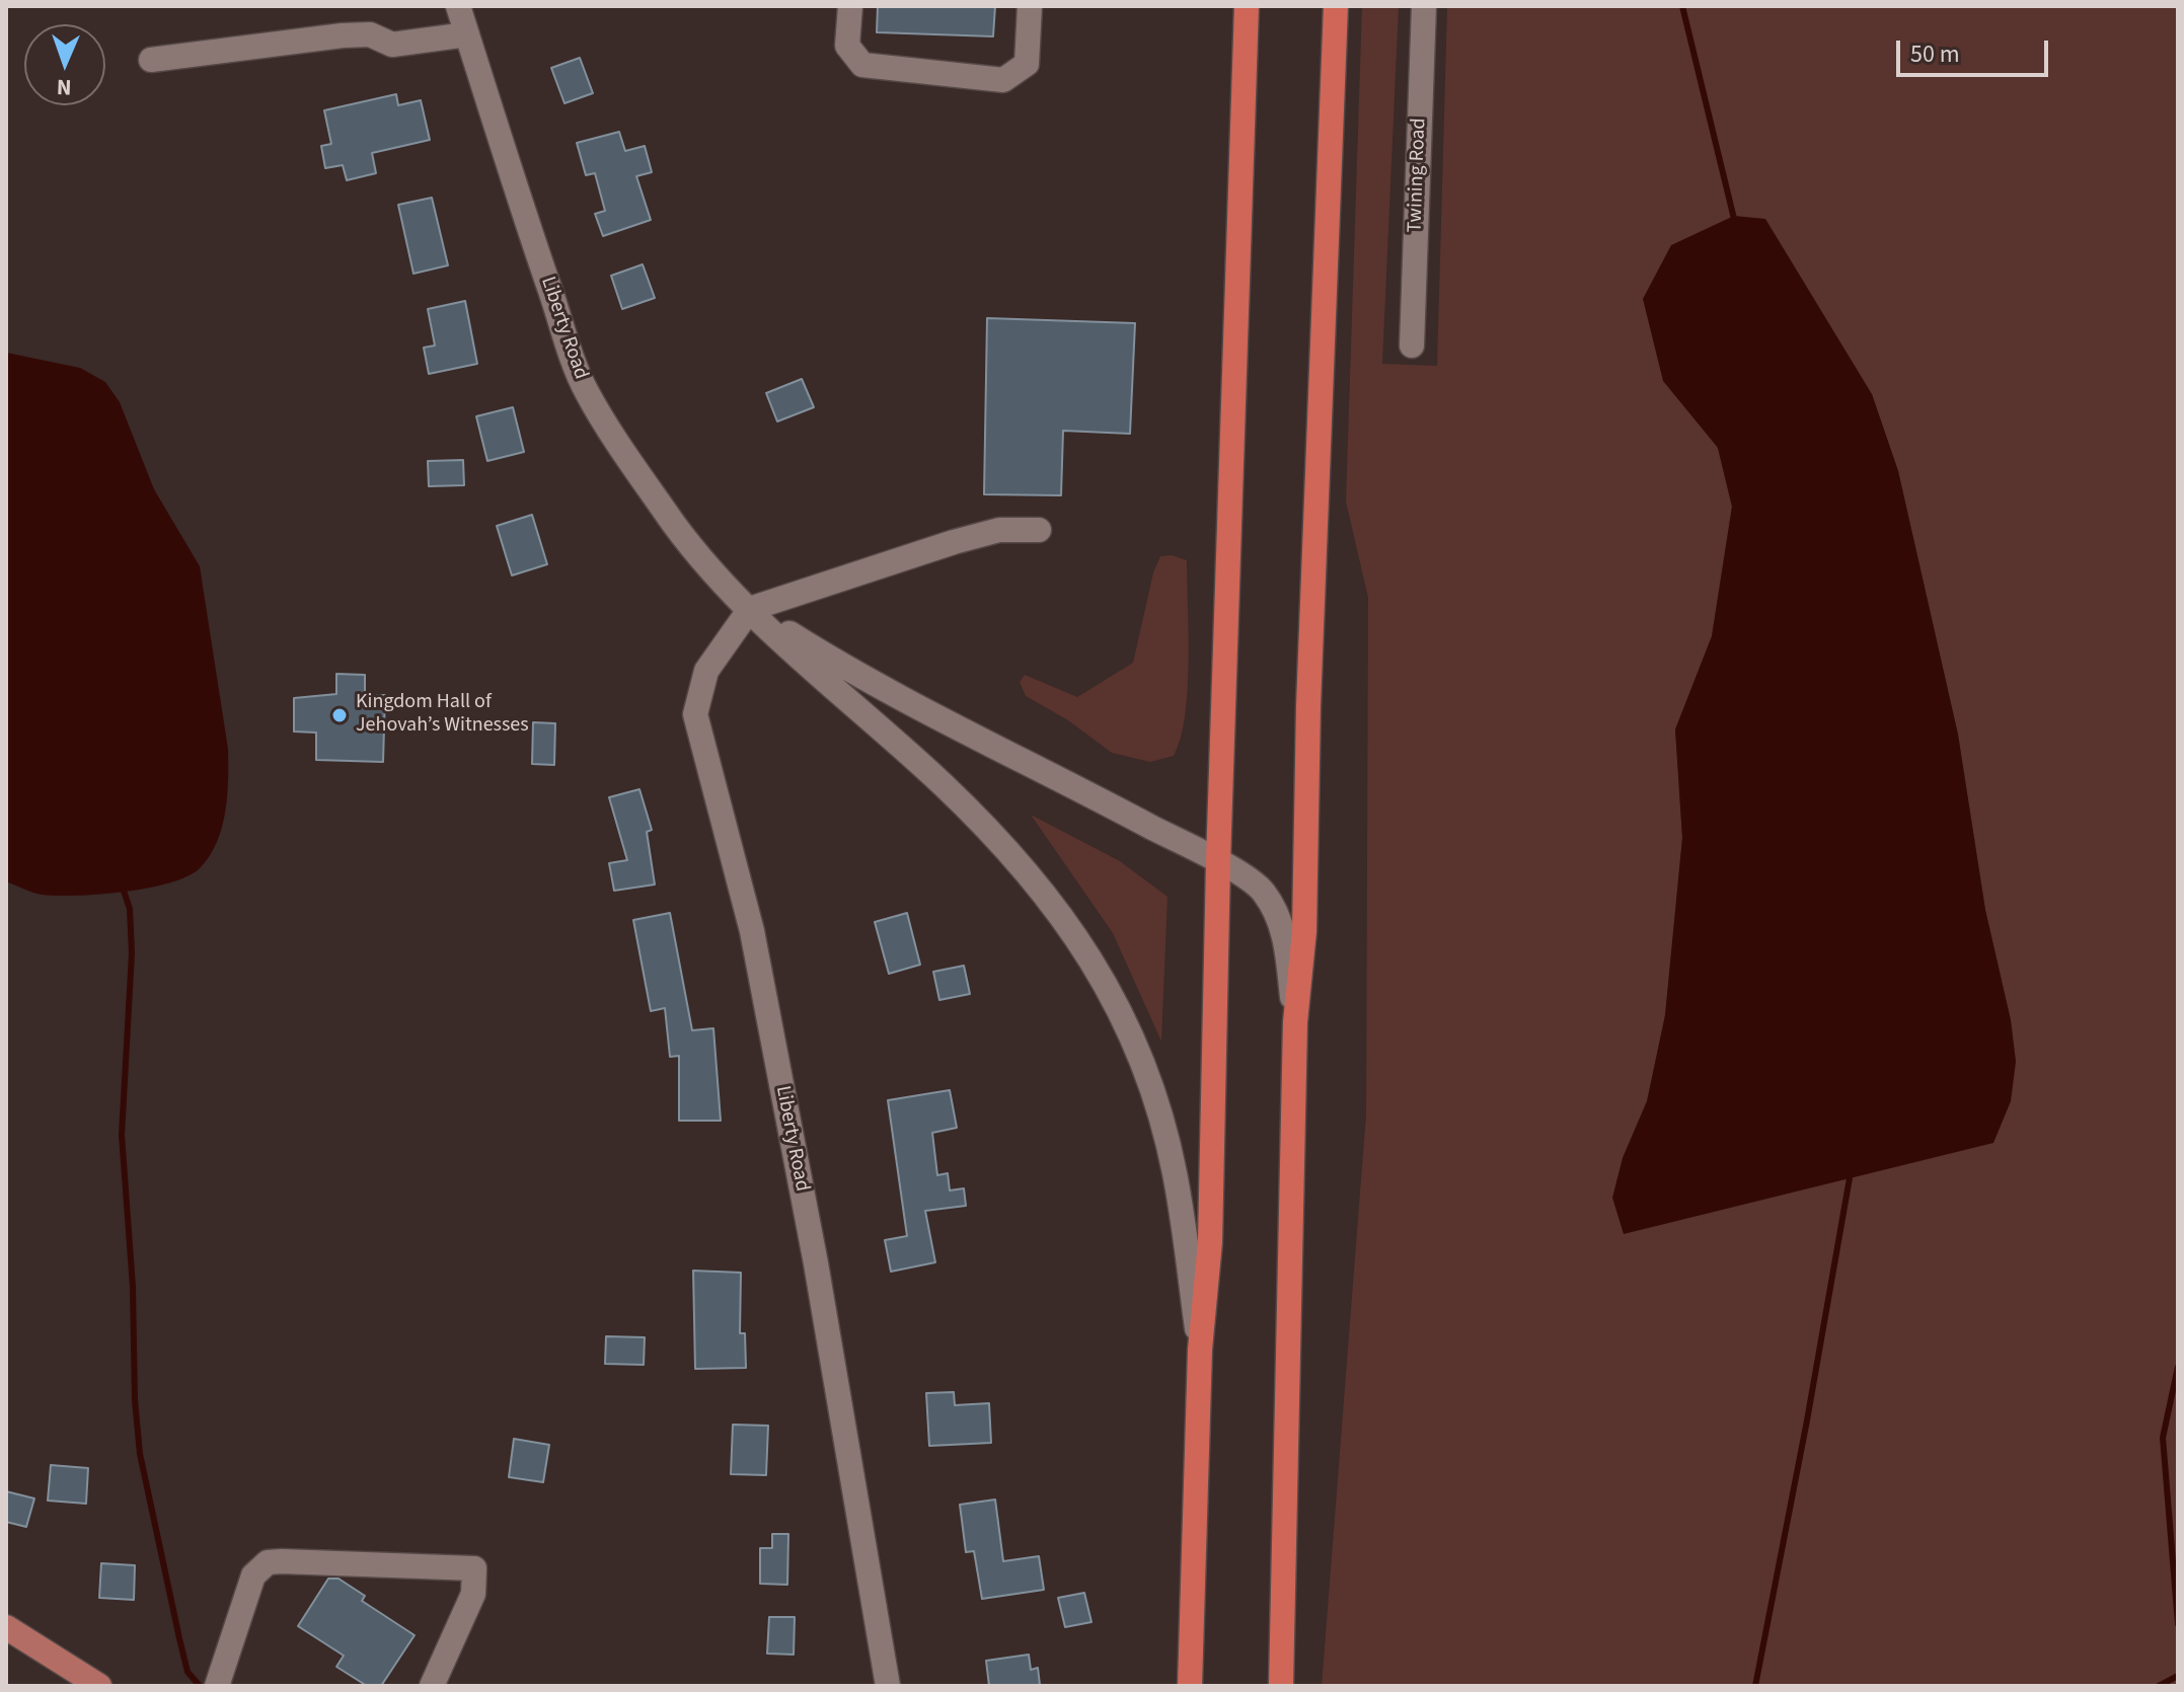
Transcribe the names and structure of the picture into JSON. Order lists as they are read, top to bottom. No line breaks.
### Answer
{"streets":{"street":["Twining Road","Liberty Road"]},"places":["Kingdom Hall of Jehovah’s Witnesses"],"scale_bar":"50 m","north":"bottom"}
